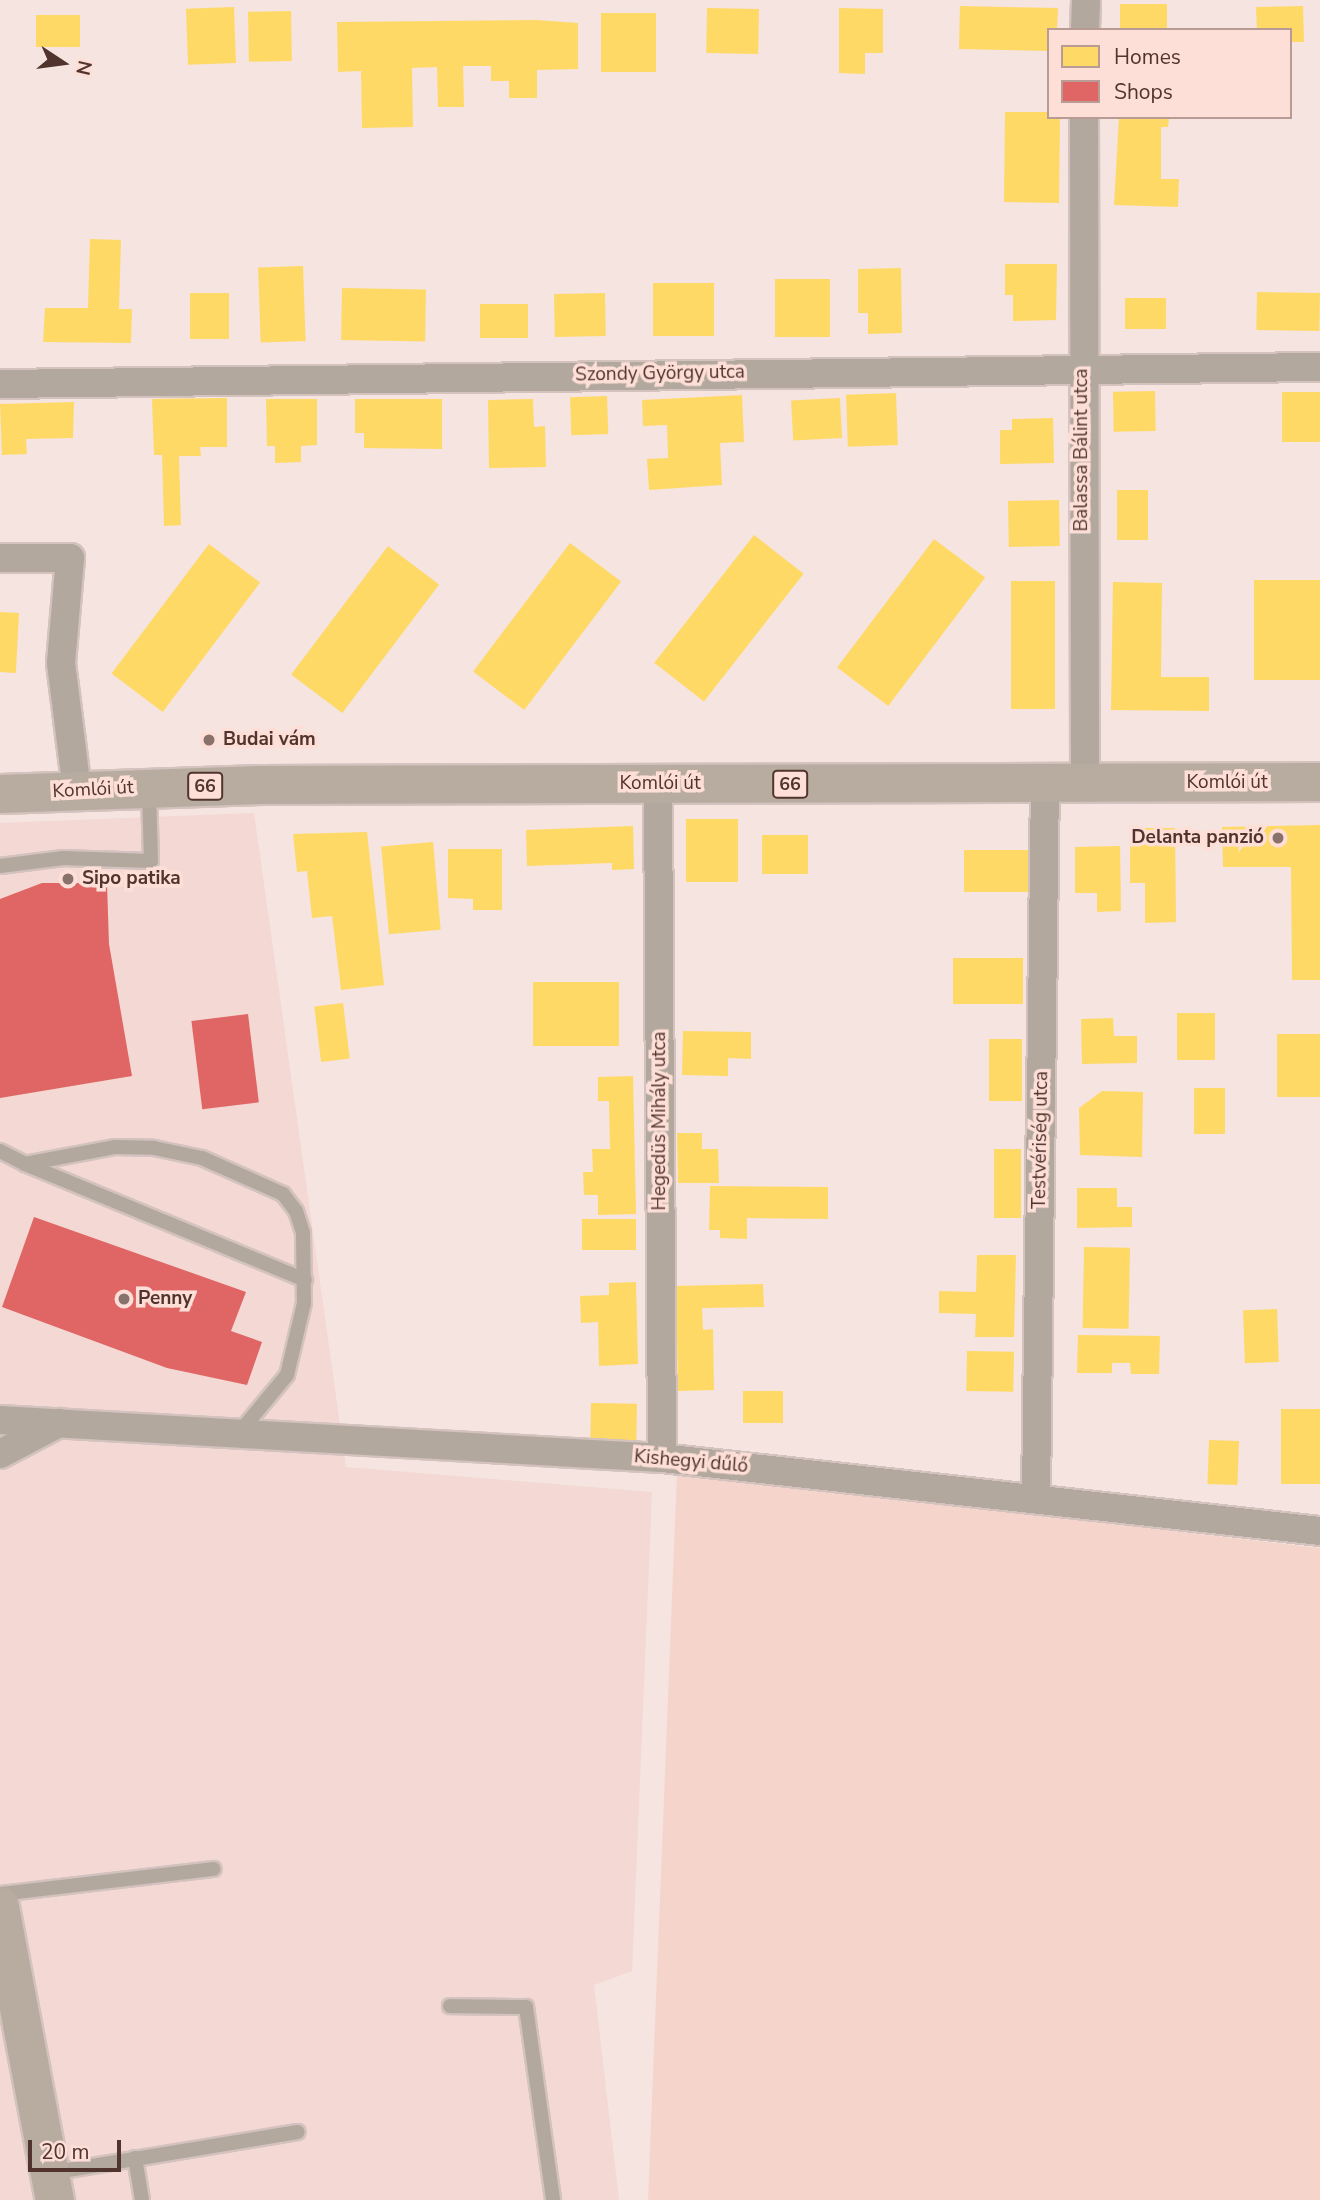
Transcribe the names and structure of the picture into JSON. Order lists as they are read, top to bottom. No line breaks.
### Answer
{"streets":{"main road":["Komlói út","66"],"street":["Szondy György utca","Balassa Bálint utca","Hegedüs Mihály utca","Testvériség utca","Kishegyi dűlő"]},"crossings":[["Szondy György utca","Balassa Bálint utca"],["Balassa Bálint utca","Komlói út"],["Komlói út","Hegedüs Mihály utca"],["Komlói út","Testvériség utca"],["Hegedüs Mihály utca","Kishegyi dűlő"],["Testvériség utca","Kishegyi dűlő"]],"places":["Budai vám","Delanta panzió","Sipo patika","Penny"],"legend":["Homes","Shops"],"scale_bar":"20 m","north":"right"}
